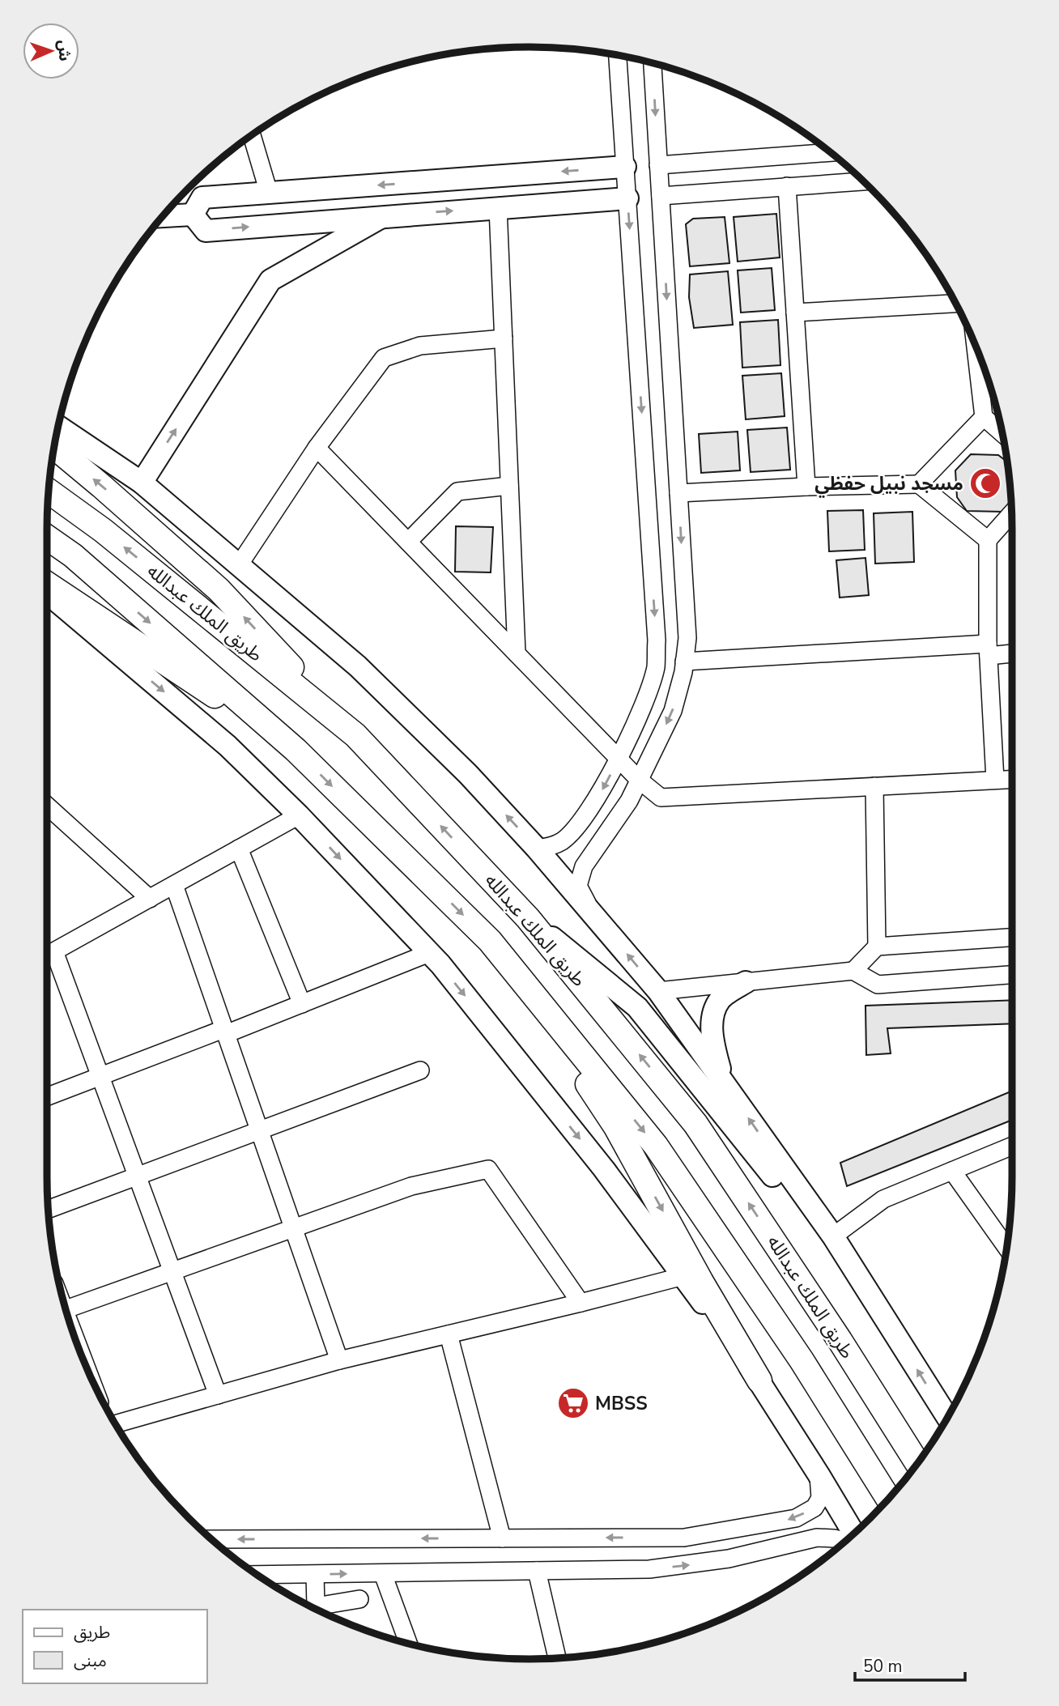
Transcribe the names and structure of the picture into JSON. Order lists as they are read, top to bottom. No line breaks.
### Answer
{"streets":{"highway":["طريق الملك عبدالله"]},"places":{"mosque":["مسجد نبيل حفظي"],"supermarket":["MBSS"]},"legend":["طريق","مبنى"],"scale_bar":"50 m","north":"right"}
